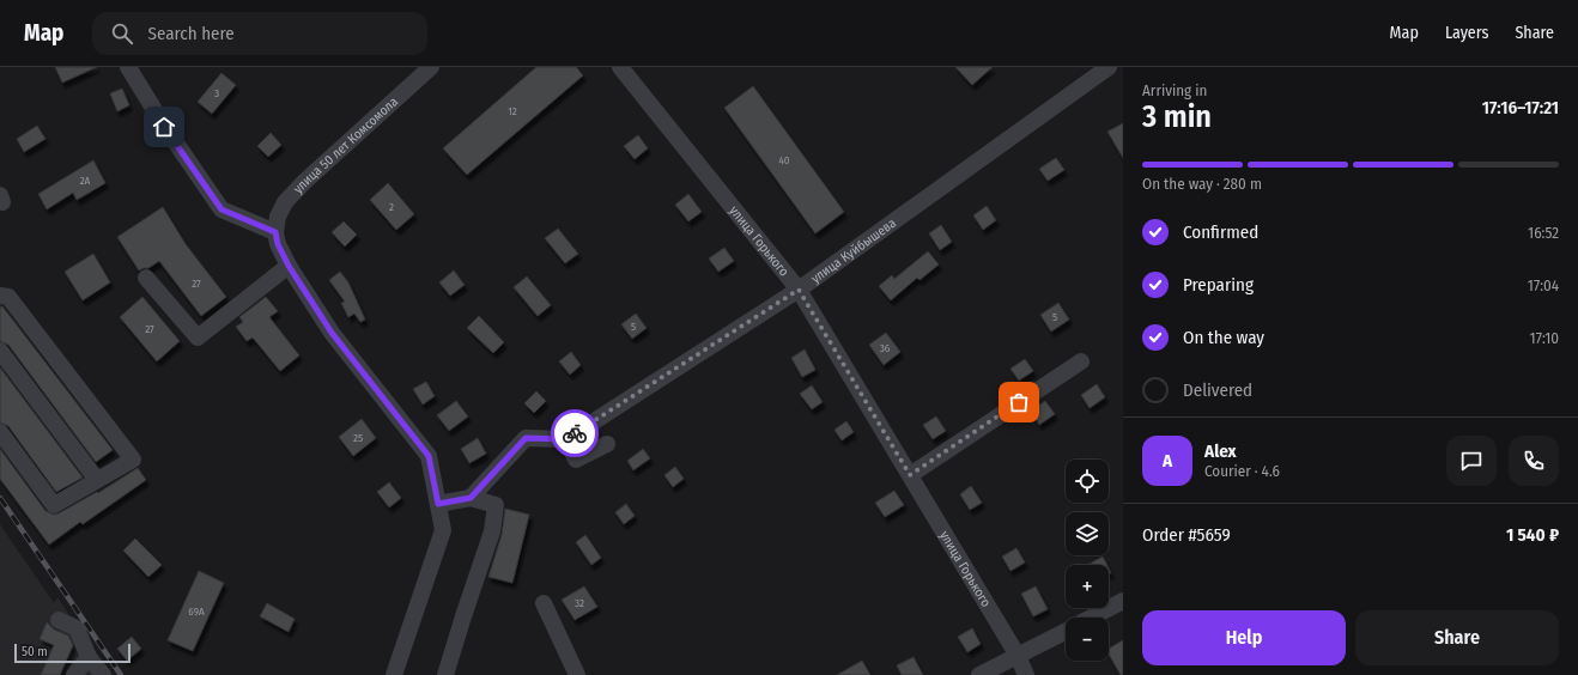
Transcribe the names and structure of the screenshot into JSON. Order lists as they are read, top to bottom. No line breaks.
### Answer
{"streets":{"street":["улица 50 лет Комсомола","улица Горького","улица Куйбышева"]},"crossings":[["улица Горького","улица Куйбышева"]],"house_numbers":["3","12","40","2А","2","27","5","5","27","36","25","32","69А"],"scale_bar":"50 m","page":{"header":"Map","search":"Search here","nav":["Map","Layers","Share"],"heading":["3 min","Arriving in","17:16–17:21"],"panel":["Alex","Courier · 4.6","Order #5659","1 540 ₽"],"bar":"On the way · 280 m","list":[["Confirmed","16:52"],["Preparing","17:04"],["On the way","17:10"],"Delivered"],"round":"A","map_buttons":["+","−"],"buttons":["Help","Share"],"scale":"50 m"}}
